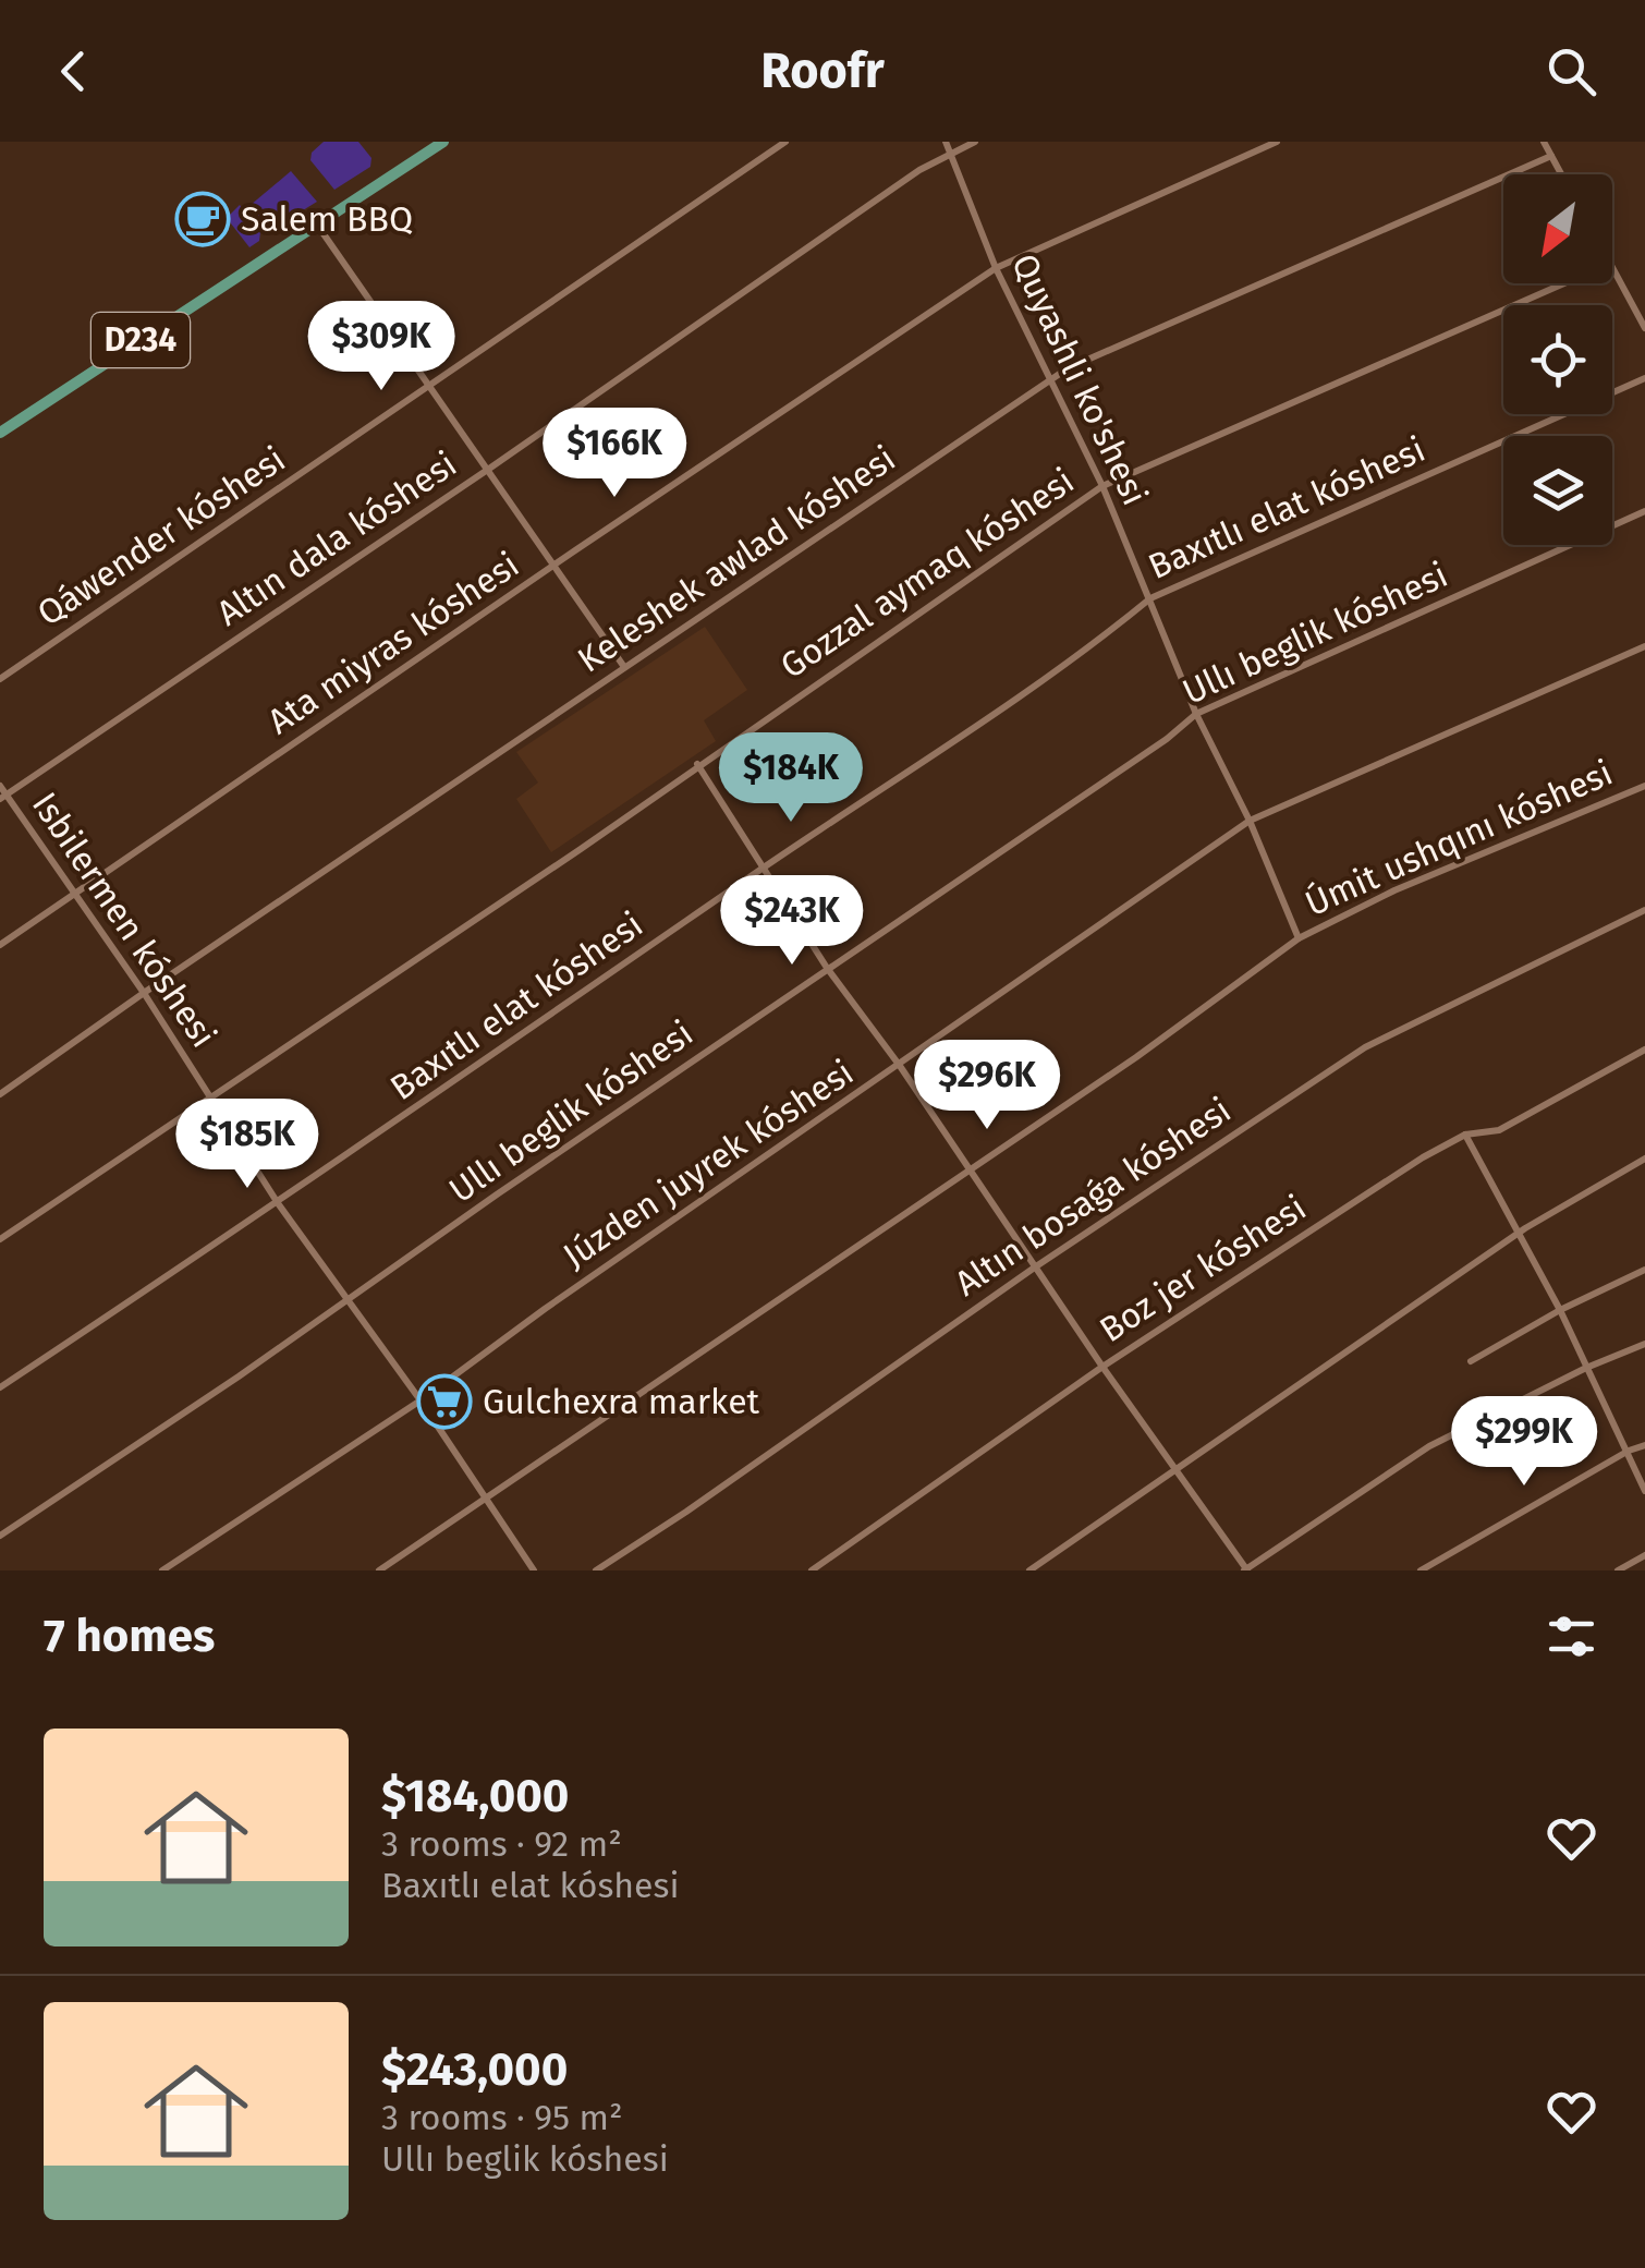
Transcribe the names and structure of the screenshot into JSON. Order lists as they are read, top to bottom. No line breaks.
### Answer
{"streets":{"main road":["D234"],"street":["Quyashli ko'shesi","Baxıtlı elat kóshesi","Qáwender kóshesi","Altın dala kóshesi","Keleshek awlad kóshesi","Gozzal aymaq kóshesi","Ullı beglik kóshesi","Ata miyras kóshesi","Úmit ushqını kóshesi","Isbilermen kóshesi","Júzden juyrek kóshesi","Altın bosaǵa kóshesi","Boz jer kóshesi"]},"crossings":[["Quyashli ko'shesi","Baxıtlı elat kóshesi"],["Quyashli ko'shesi","Altın dala kóshesi"],["Quyashli ko'shesi","Keleshek awlad kóshesi"],["Quyashli ko'shesi","Gozzal aymaq kóshesi"],["Quyashli ko'shesi","Ullı beglik kóshesi"],["Quyashli ko'shesi","Ata miyras kóshesi"],["Quyashli ko'shesi","Úmit ushqını kóshesi"],["Quyashli ko'shesi","Júzden juyrek kóshesi"],["Baxıtlı elat kóshesi","Isbilermen kóshesi"],["Altın dala kóshesi","Isbilermen kóshesi"],["Keleshek awlad kóshesi","Isbilermen kóshesi"],["Gozzal aymaq kóshesi","Isbilermen kóshesi"],["Ullı beglik kóshesi","Isbilermen kóshesi"],["Ata miyras kóshesi","Isbilermen kóshesi"],["Úmit ushqını kóshesi","Isbilermen kóshesi"],["Isbilermen kóshesi","Júzden juyrek kóshesi"]],"places":{"cafe":["Salem BBQ"],"supermarket":["Gulchexra market"]},"north":"bottom left","page":{"header":"Roofr","price":["$309K","$166K","$184K","$243K","$296K","$185K","$299K"],"heading":"7 homes","list":[{"name":"$184,000","note":"3 rooms · 92 m² · Baxıtlı elat kóshesi"},{"name":"$243,000","note":"3 rooms · 95 m² · Ullı beglik kóshesi"}]}}
